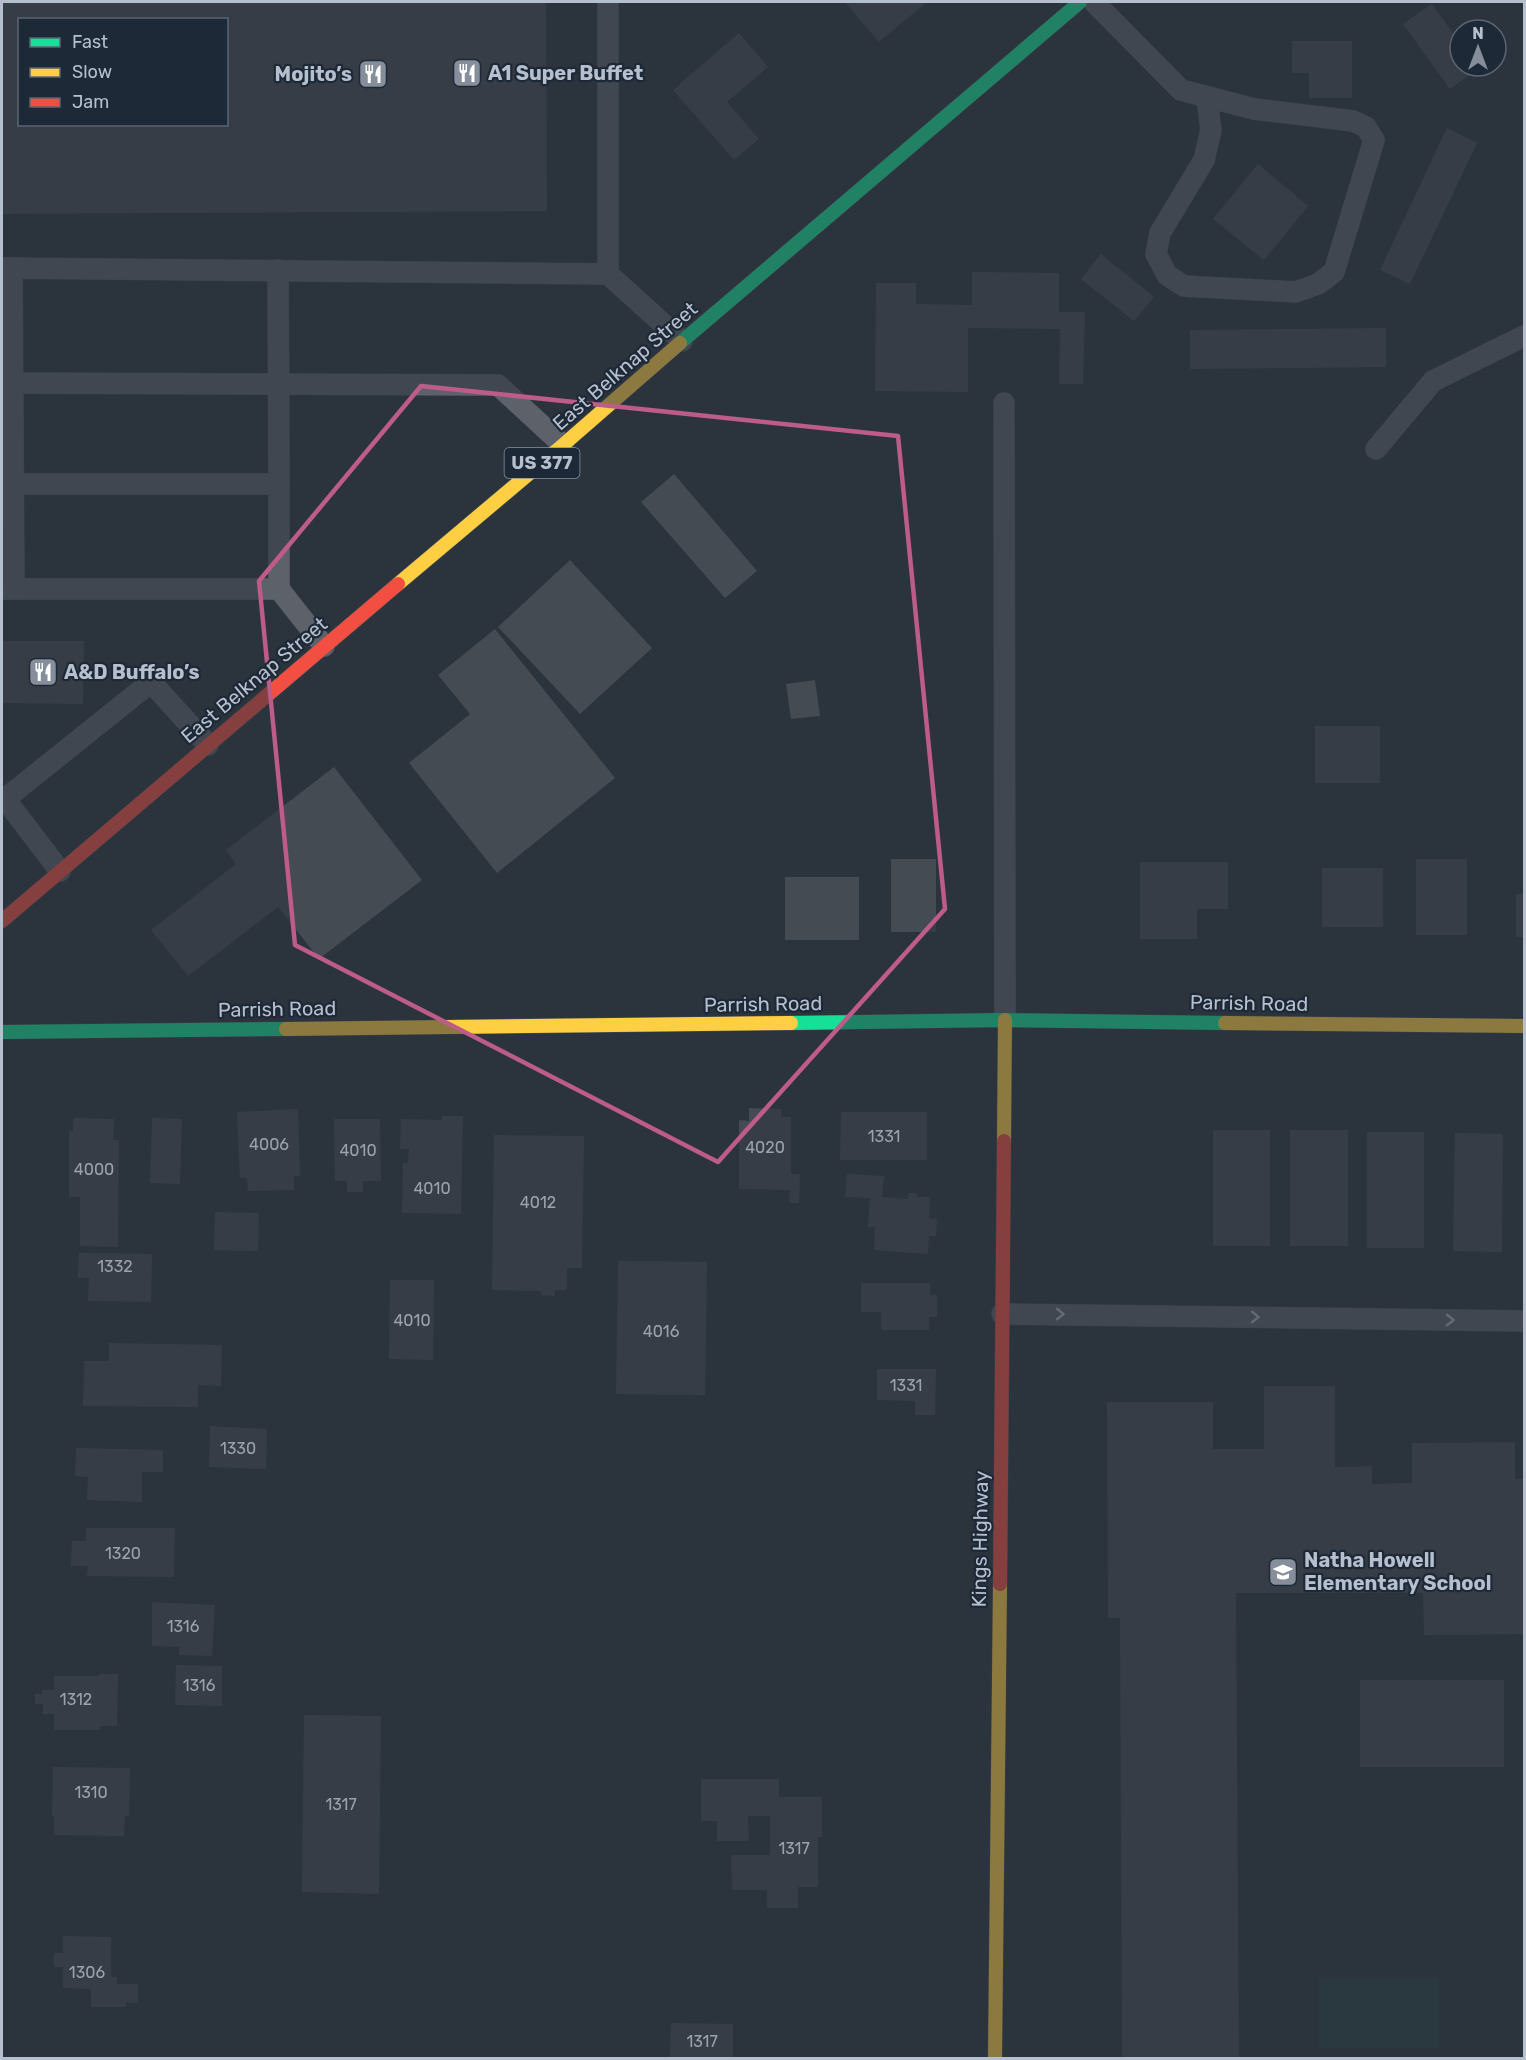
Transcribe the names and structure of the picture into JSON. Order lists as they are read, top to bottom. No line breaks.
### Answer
{"streets":{"street":["East Belknap Street","US 377","Parrish Road","Kings Highway"]},"crossings":[["Parrish Road","Kings Highway"]],"places":{"restaurant":["A1 Super Buffet","Mojito’s","A&D Buffalo’s"],"school or university":["Natha Howell Elementary School"]},"house_numbers":["1331","4006","4020","4010","4000","4010","4012","1332","4010","4016","1331","1330","1320","1316","1316","1312","1310","1317","1317","1306","1317"],"legend":["Fast","Slow","Jam"],"north":"top"}
